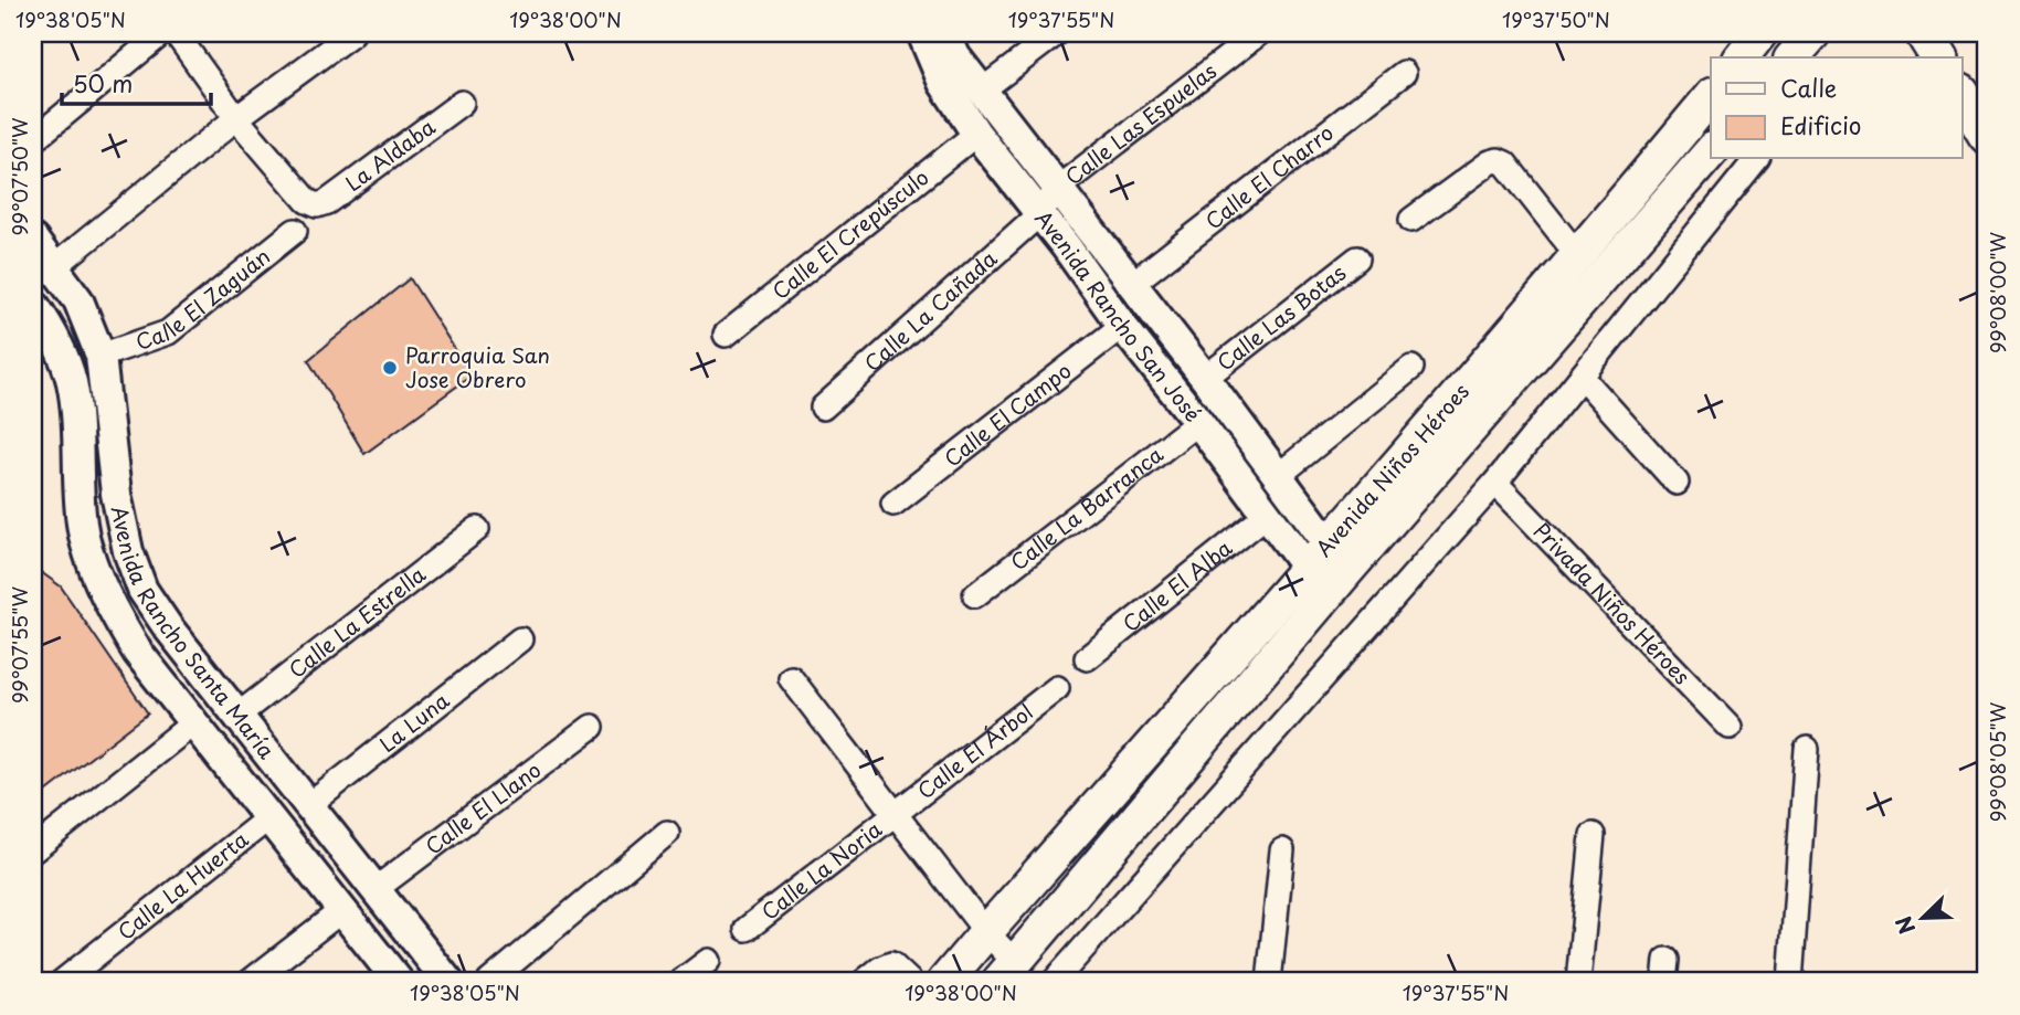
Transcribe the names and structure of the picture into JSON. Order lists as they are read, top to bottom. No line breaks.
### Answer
{"streets":{"main road":["Avenida Niños Héroes"],"street":["Calle Las Espuelas","La Aldaba","Calle El Charro","Calle El Crepúsculo","Calle El Zaguán","Calle La Cañada","Avenida Rancho San José","Calle Las Botas","Calle El Campo","Calle La Barranca","Calle El Alba","Privada Niños Héroes","Calle La Estrella","Avenida Rancho Santa María","La Luna","Calle El Árbol","Calle El Llano","Calle La Noria","Calle La Huerta"]},"crossings":[["Calle Las Espuelas","Calle La Cañada"],["Calle Las Espuelas","Avenida Rancho San José"],["Calle El Charro","Avenida Rancho San José"],["Calle El Crepúsculo","Avenida Rancho San José"],["Calle El Zaguán","Avenida Rancho Santa María"],["Calle La Cañada","Avenida Rancho San José"],["Avenida Rancho San José","Calle Las Botas"],["Avenida Rancho San José","Calle El Campo"],["Avenida Rancho San José","Avenida Niños Héroes"],["Avenida Rancho San José","Calle La Barranca"],["Avenida Rancho San José","Calle El Alba"],["Calle La Estrella","Avenida Rancho Santa María"],["Avenida Rancho Santa María","La Luna"],["Avenida Rancho Santa María","Calle El Llano"],["Avenida Rancho Santa María","Calle La Huerta"],["Calle El Árbol","Calle La Noria"]],"places":["Parroquia San Jose Obrero"],"legend":["Calle","Edificio"],"scale_bar":"50 m","north":"bottom left","coordinates":["19°38'05\"N","19°38'00\"N","19°37'55\"N","19°37'50\"N","99°07'50\"W","99°08'00\"W","99°07'55\"W","99°08'05\"W"]}
